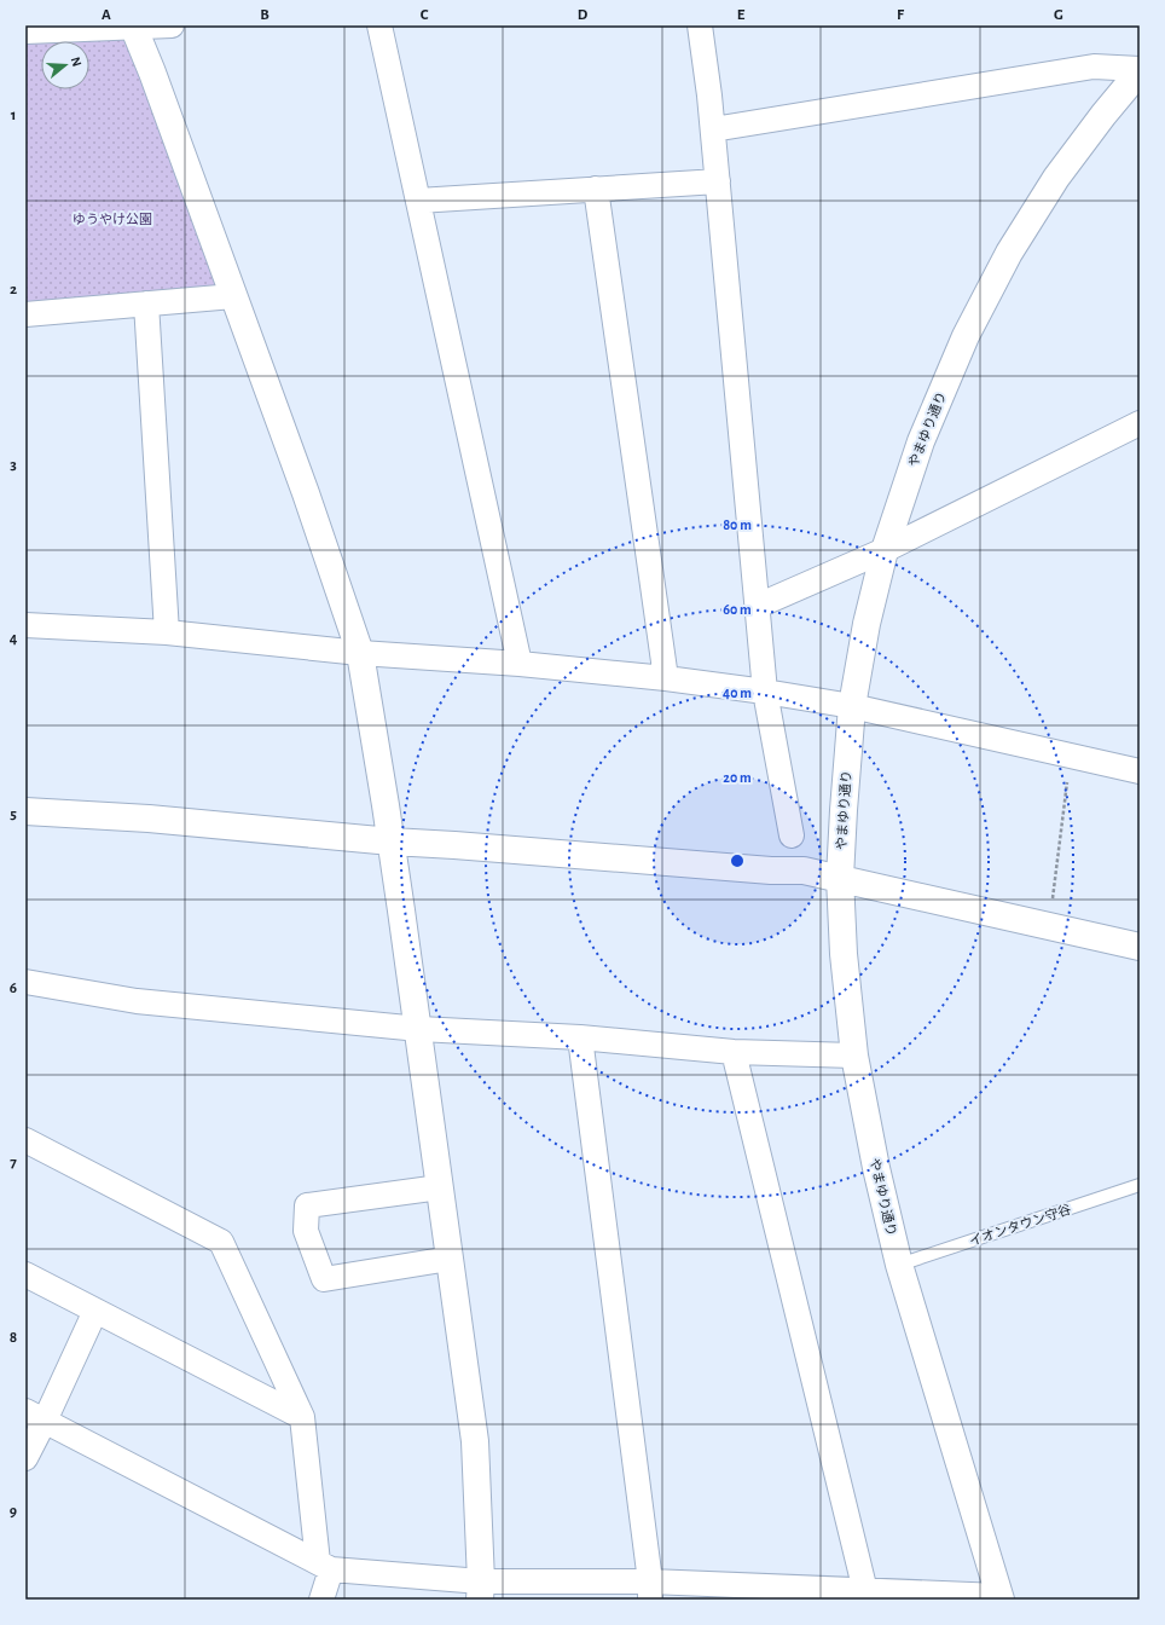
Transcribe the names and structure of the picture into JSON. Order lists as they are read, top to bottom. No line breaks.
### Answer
{"streets":{"street":["やまゆり通り"],"lane":["イオンタウン守谷"]},"crossings":[["やまゆり通り","イオンタウン守谷"]],"parks":["ゆうやけ公園"],"north":"right","grid":{"columns":["A","B","C","D","E","F","G"],"rows":["1","2","3","4","5","6","7","8","9"]},"rings":["80 m","60 m","40 m","20 m"]}
